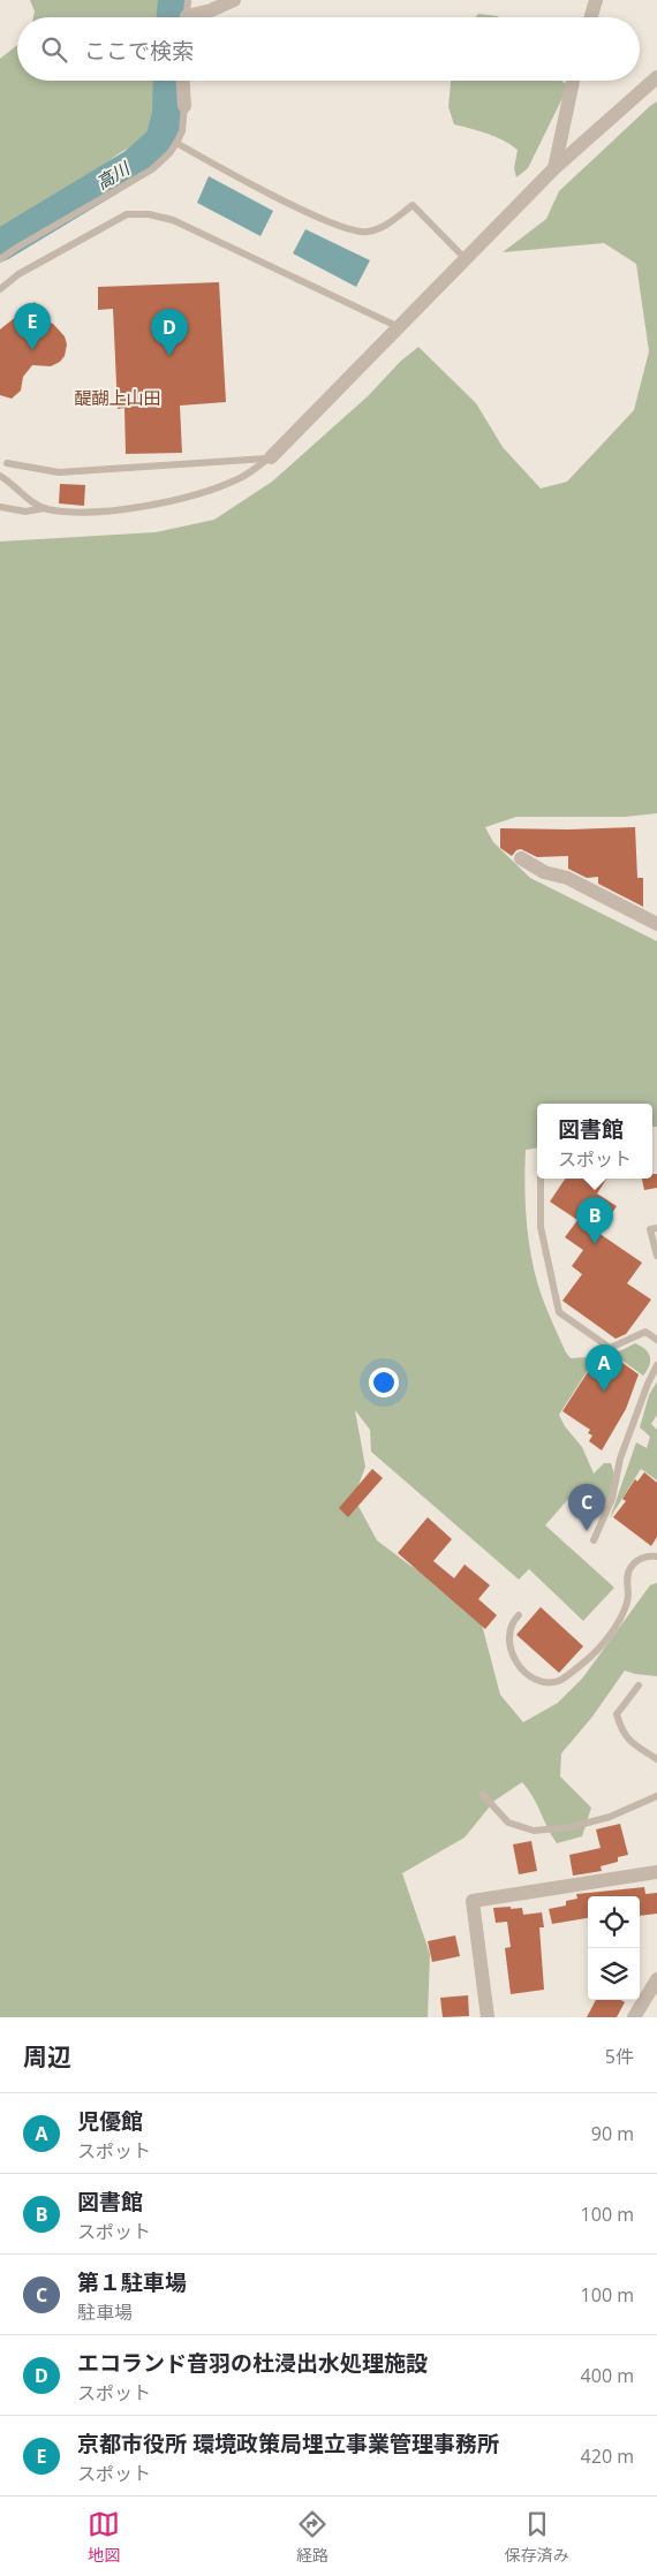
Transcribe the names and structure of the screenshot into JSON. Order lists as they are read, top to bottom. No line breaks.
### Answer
{"districts":["醍醐上山田"],"water":["高川"],"page":{"search":"ここで検索","pins":["E","D","B","A","C"],"popup":["図書館","スポット"],"heading":["周辺","5件"],"list":[{"mark":"A","name":"児優館","note":"スポット","value":"90 m"},{"mark":"B","name":"図書館","note":"スポット","value":"100 m"},{"mark":"C","name":"第１駐車場","note":"駐車場","value":"100 m"},{"mark":"D","name":"エコランド音羽の杜浸出水処理施設","note":"スポット","value":"400 m"},{"mark":"E","name":"京都市役所 環境政策局埋立事業管理事務所","note":"スポット","value":"420 m"}],"nav":["地図","経路","保存済み"]}}
